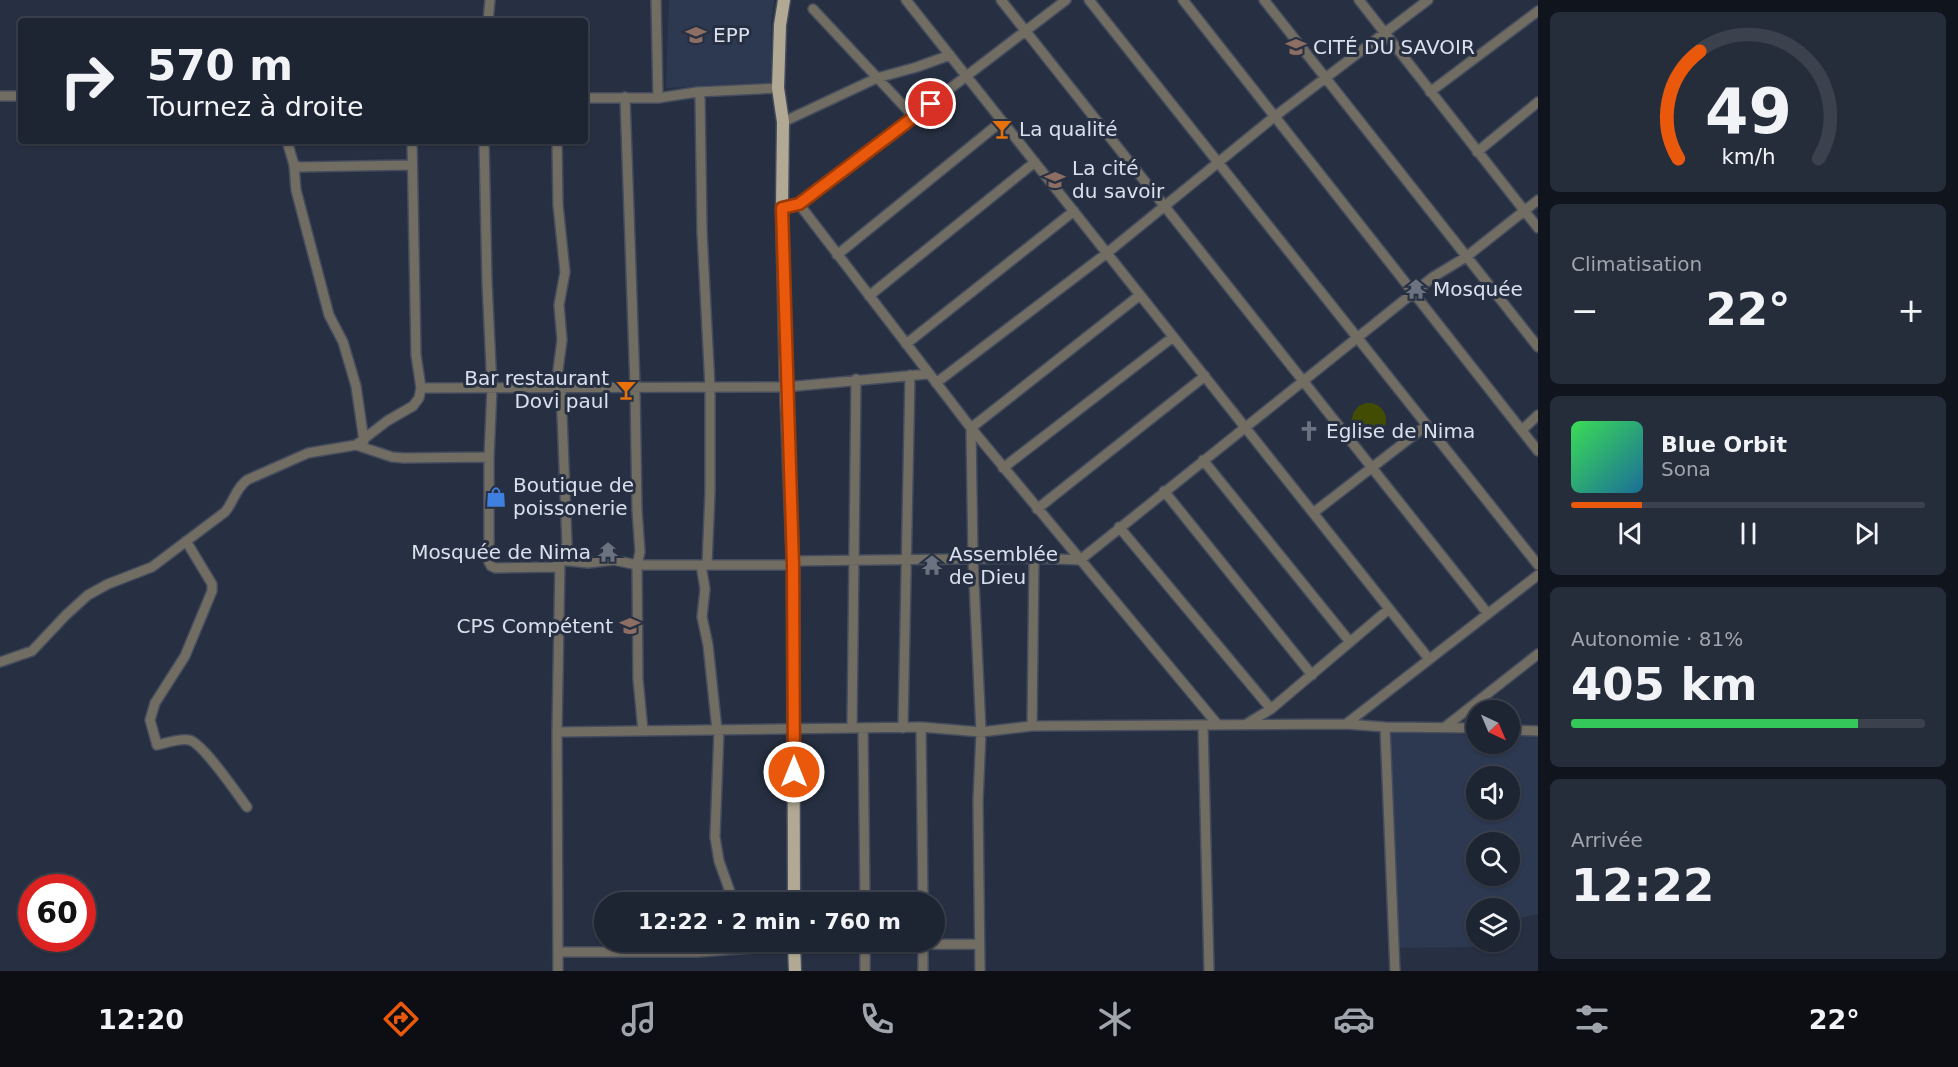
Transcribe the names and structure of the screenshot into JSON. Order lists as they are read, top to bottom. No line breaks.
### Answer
{"places":{"school or university":["EPP","CITÉ DU SAVOIR","La cité du savoir","CPS Compétent"],"bar":["La qualité","Bar restaurant Dovi paul"],"temple":["Mosquée","Mosquée de Nima","Assemblée de Dieu"],"church":["Eglise de Nima"],"shop":["Boutique de poissonerie"]},"north":"bottom right","page":{"turn":["570 m","Tournez à droite"],"tile":["Climatisation",["Autonomie · 81%","405 km"],["Arrivée","12:22"]],"heat":["−","22°","+"],"song":["Blue Orbit","Sona"],"limit":"60","trip":"12:22 · 2 min · 760 m","tabs":["12:20","22°"],"gauge":["49","km/h"]}}
